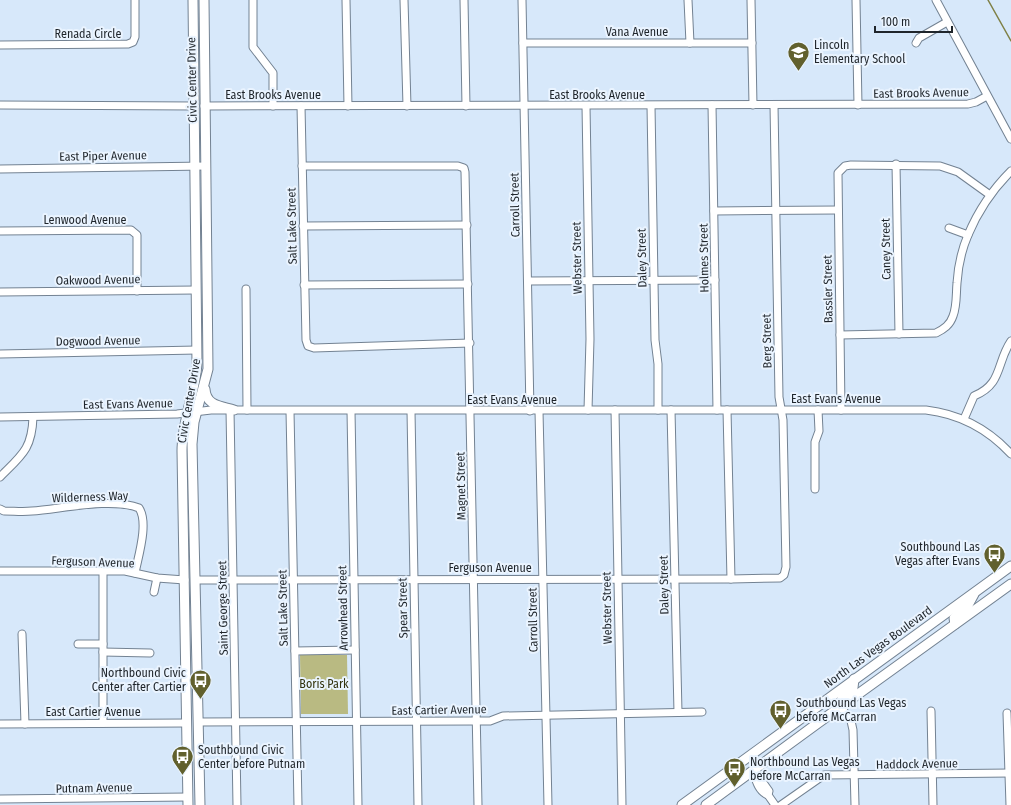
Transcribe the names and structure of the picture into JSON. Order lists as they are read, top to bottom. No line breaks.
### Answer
{"streets":{"main road":["Civic Center Drive","North Las Vegas Boulevard"],"street":["Vana Avenue","Renada Circle","East Brooks Avenue","East Piper Avenue","Carroll Street","Lenwood Avenue","Salt Lake Street","Caney Street","Webster Street","Daley Street","Holmes Street","Oakwood Avenue","Bassler Street","Dogwood Avenue","Berg Street","East Evans Avenue","Magnet Street","Wilderness Way","Ferguson Avenue","Saint George Street","Arrowhead Street","Spear Street","East Cartier Avenue","Haddock Avenue","Putnam Avenue"]},"crossings":[["Vana Avenue","Carroll Street"],["Civic Center Drive","East Brooks Avenue"],["Civic Center Drive","East Piper Avenue"],["Civic Center Drive","Oakwood Avenue"],["Civic Center Drive","Dogwood Avenue"],["Civic Center Drive","East Evans Avenue"],["Civic Center Drive","Ferguson Avenue"],["Civic Center Drive","East Cartier Avenue"],["Civic Center Drive","Putnam Avenue"],["East Brooks Avenue","Carroll Street"],["East Brooks Avenue","Salt Lake Street"],["East Brooks Avenue","Webster Street"],["East Brooks Avenue","Daley Street"],["East Brooks Avenue","Holmes Street"],["East Brooks Avenue","Berg Street"],["Carroll Street","East Evans Avenue"],["Carroll Street","Ferguson Avenue"],["Carroll Street","East Cartier Avenue"],["Lenwood Avenue","Oakwood Avenue"],["Salt Lake Street","East Evans Avenue"],["Salt Lake Street","Magnet Street"],["Salt Lake Street","Ferguson Avenue"],["Salt Lake Street","East Cartier Avenue"],["Caney Street","Bassler Street"],["Webster Street","East Evans Avenue"],["Webster Street","Ferguson Avenue"],["Webster Street","East Cartier Avenue"],["Daley Street","East Evans Avenue"],["Daley Street","Ferguson Avenue"],["Daley Street","East Cartier Avenue"],["Holmes Street","East Evans Avenue"],["Bassler Street","East Evans Avenue"],["Berg Street","East Evans Avenue"],["Berg Street","Ferguson Avenue"],["East Evans Avenue","Magnet Street"],["East Evans Avenue","Saint George Street"],["East Evans Avenue","Arrowhead Street"],["East Evans Avenue","Spear Street"],["Magnet Street","Ferguson Avenue"],["Magnet Street","East Cartier Avenue"],["Wilderness Way","Ferguson Avenue"],["Ferguson Avenue","Saint George Street"],["Ferguson Avenue","Arrowhead Street"],["Ferguson Avenue","Spear Street"],["Saint George Street","East Cartier Avenue"],["Arrowhead Street","East Cartier Avenue"],["Spear Street","East Cartier Avenue"]],"parks":["Boris Park"],"places":{"school or university":["Lincoln Elementary School"],"bus stop":["Southbound Las Vegas after Evans","Northbound Civic Center after Cartier","Southbound Las Vegas before McCarran","Southbound Civic Center before Putnam","Northbound Las Vegas before McCarran"]},"scale_bar":"100 m"}
